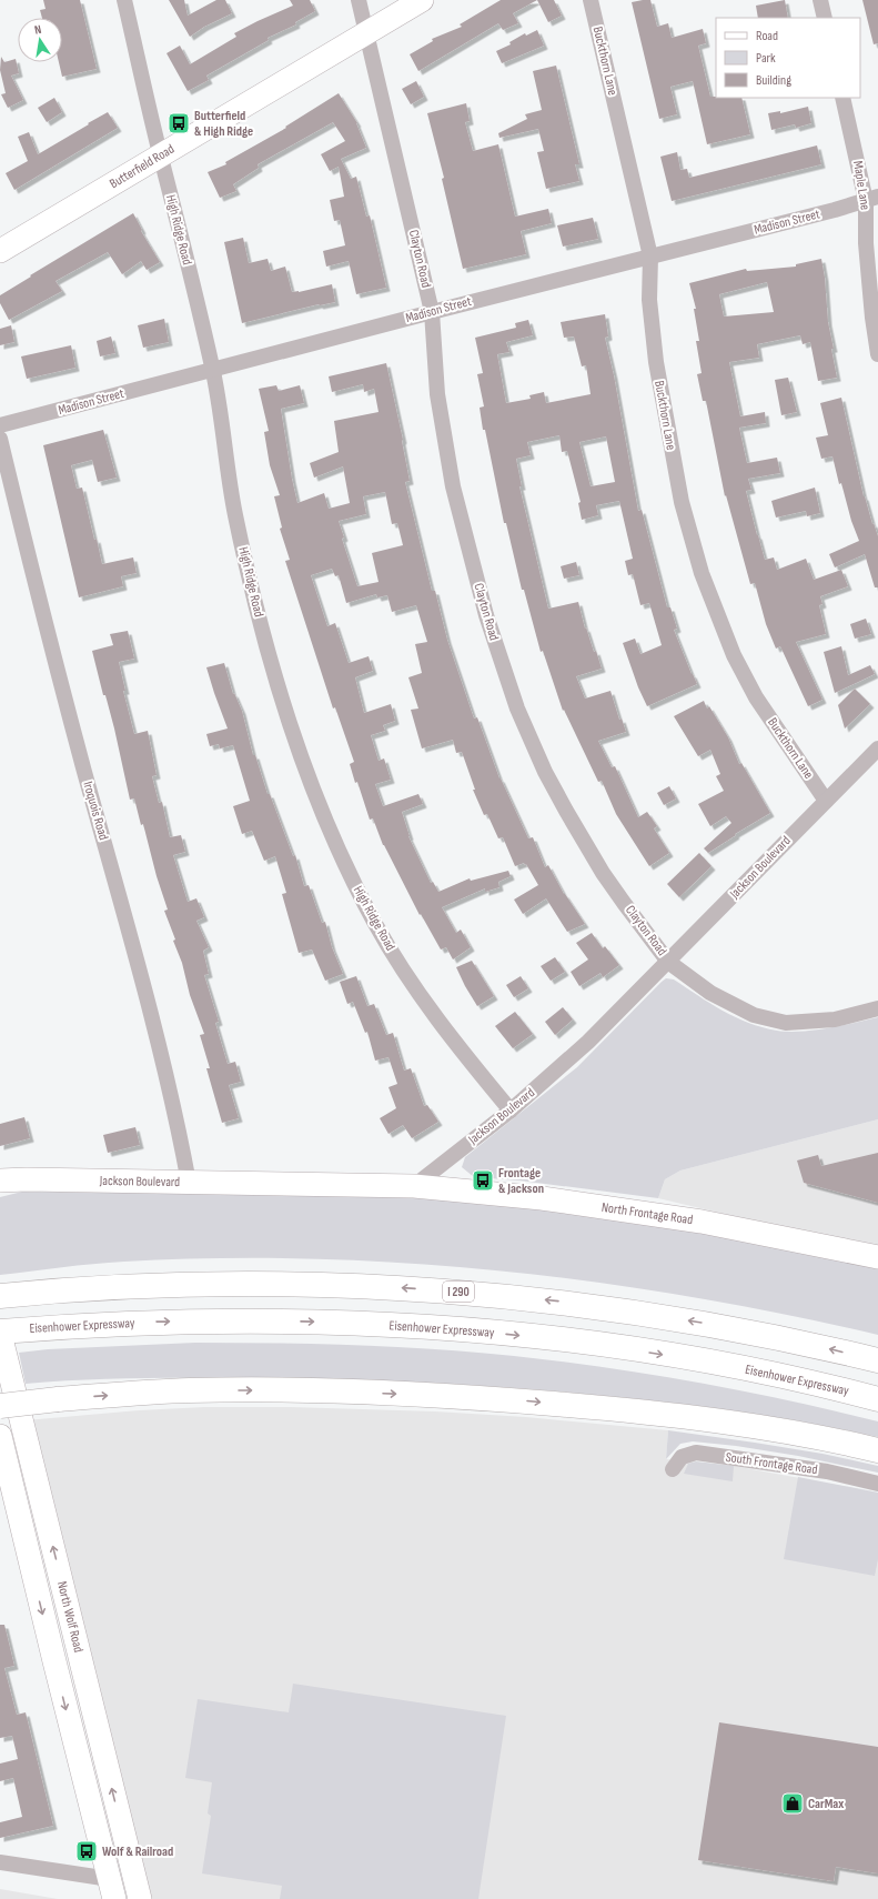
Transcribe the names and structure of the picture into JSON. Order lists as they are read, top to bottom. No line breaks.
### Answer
{"streets":{"highway":["I 290","Eisenhower Expressway"],"main road":["Butterfield Road","Jackson Boulevard","North Frontage Road","North Wolf Road"],"street":["Buckthorn Lane","Maple Lane","Madison Street","High Ridge Road","Clayton Road","Iroquois Road","South Frontage Road"]},"crossings":[["Buckthorn Lane","Madison Street"],["Buckthorn Lane","Jackson Boulevard"],["Butterfield Road","High Ridge Road"],["Butterfield Road","Clayton Road"],["Maple Lane","Madison Street"],["Madison Street","High Ridge Road"],["Madison Street","Clayton Road"],["High Ridge Road","Jackson Boulevard"],["Clayton Road","Jackson Boulevard"],["Iroquois Road","Jackson Boulevard"],["Jackson Boulevard","North Frontage Road"],["Eisenhower Expressway","North Wolf Road"]],"places":{"bus stop":["Butterfield & High Ridge","Frontage & Jackson","Wolf & Railroad"],"shop":["CarMax"]},"legend":["Road","Park","Building"],"north":"top"}
